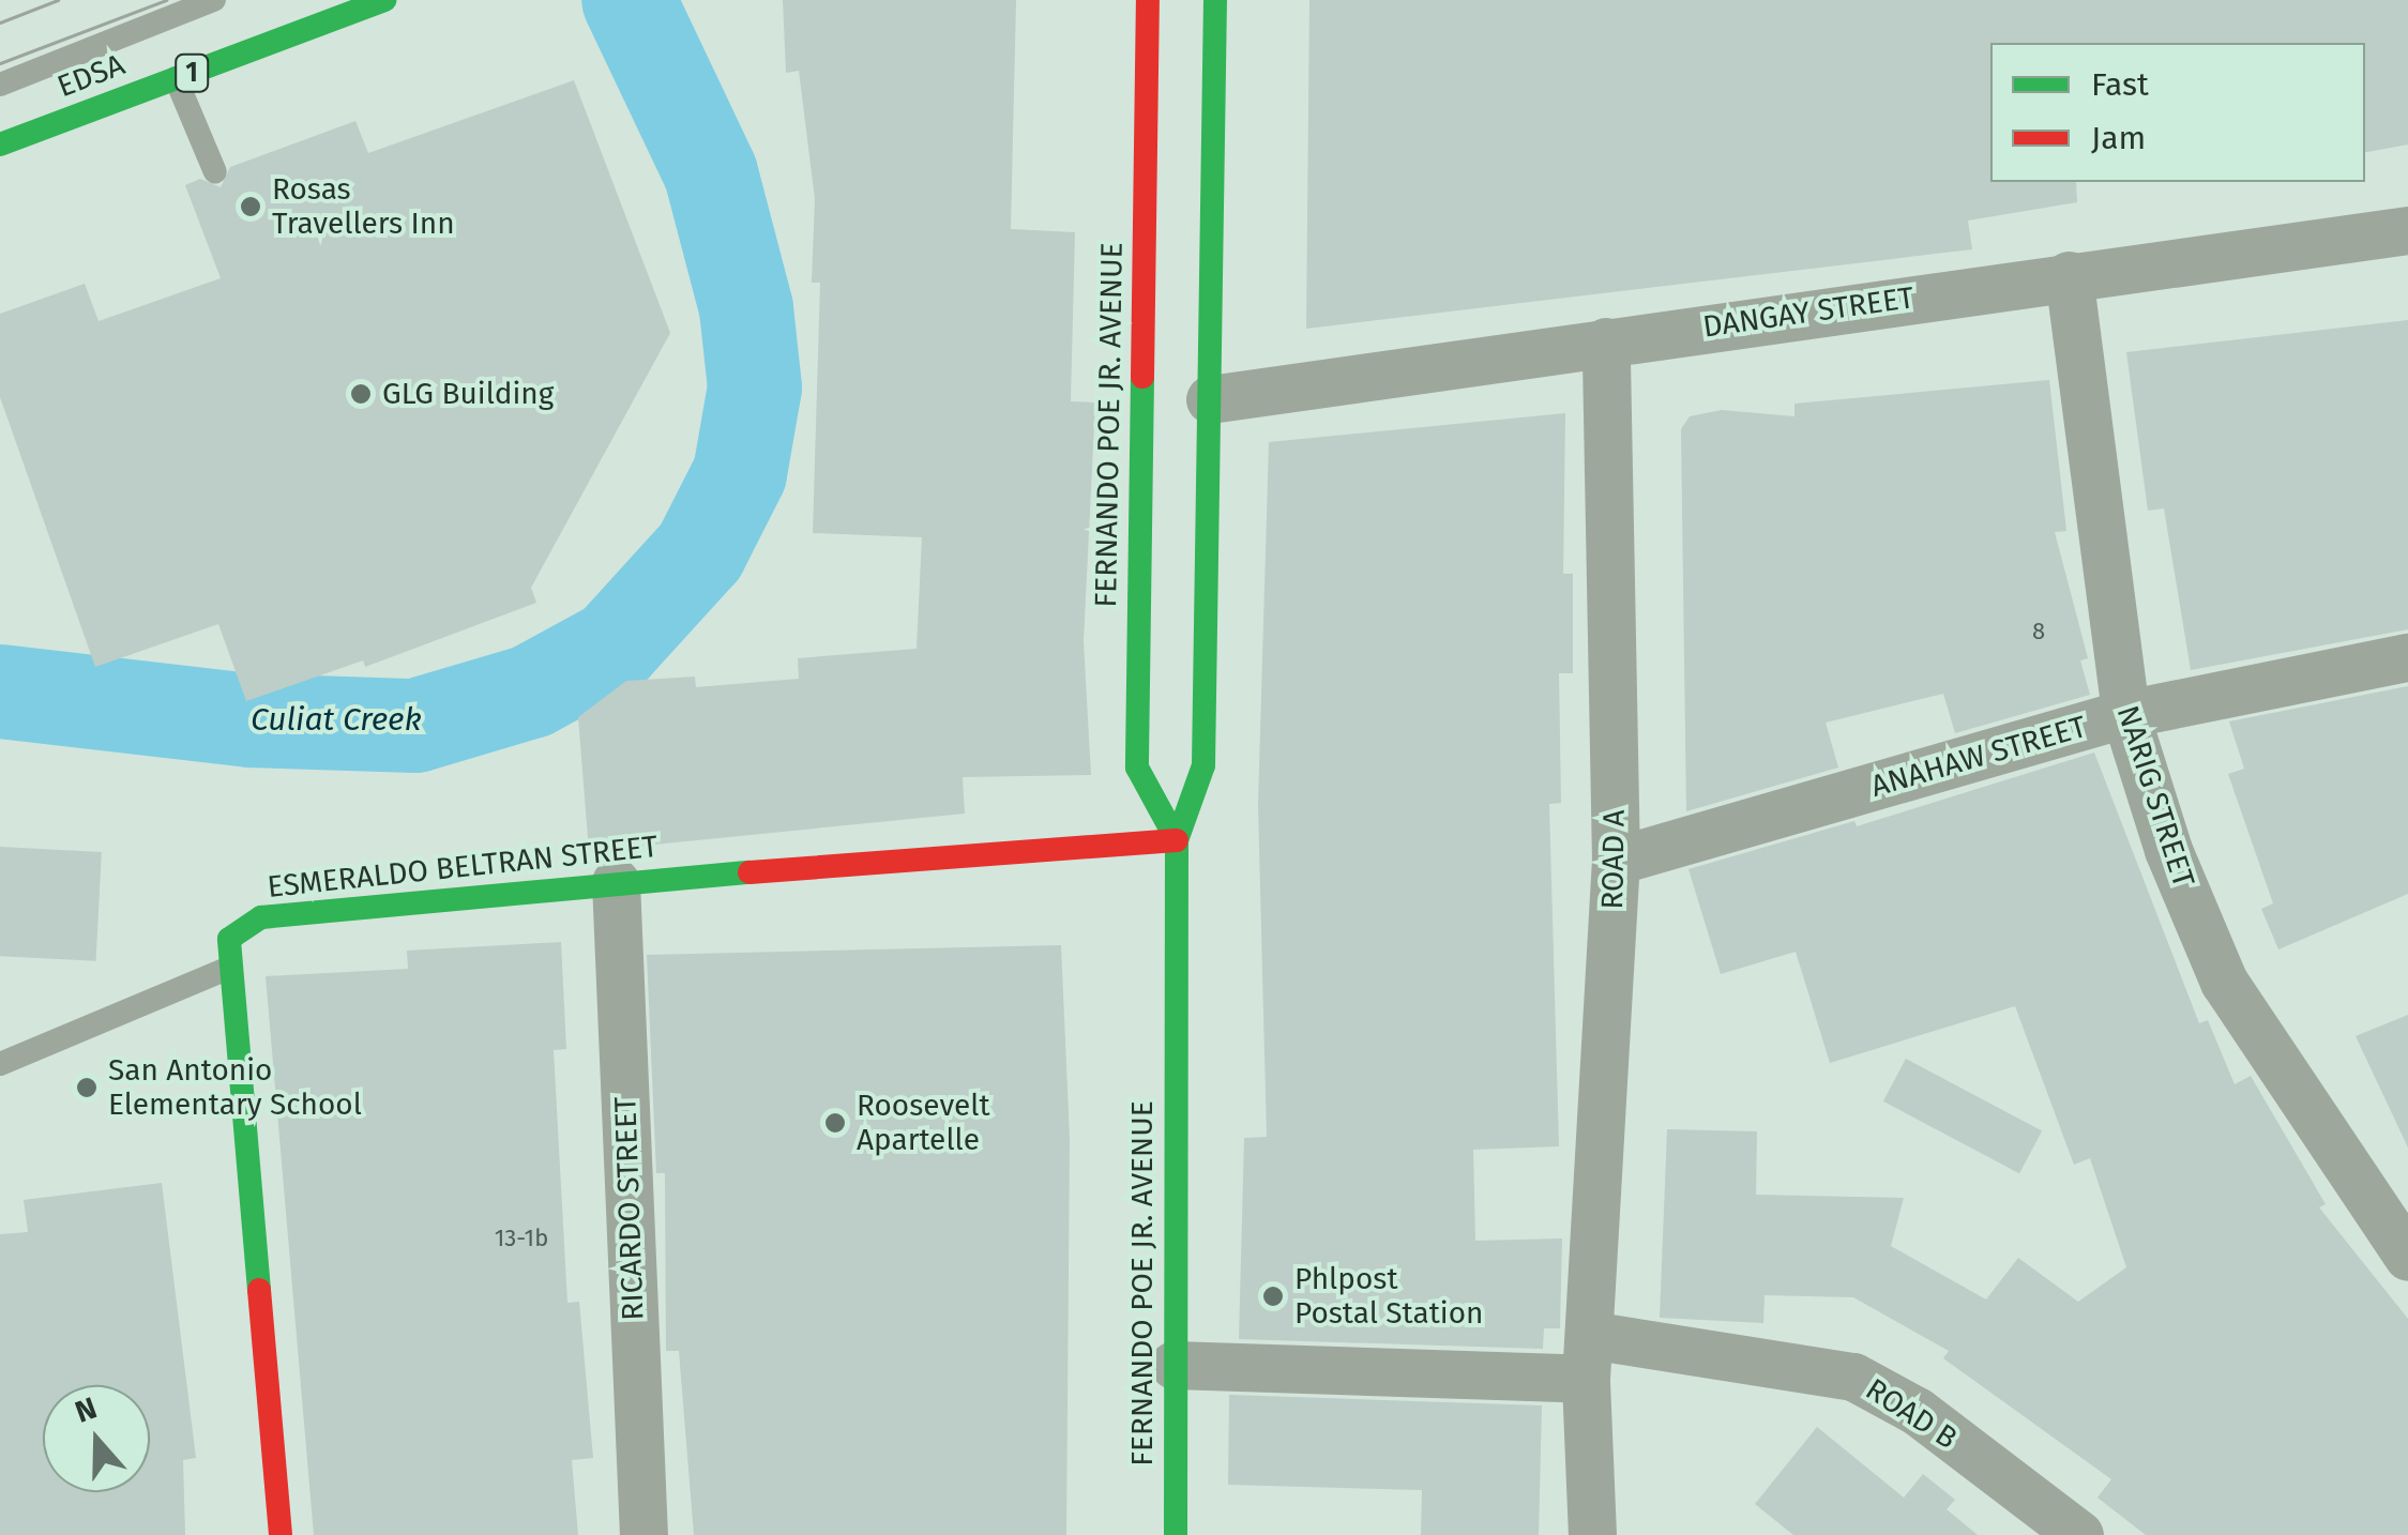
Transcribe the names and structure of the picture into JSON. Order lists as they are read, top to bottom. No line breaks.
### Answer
{"streets":{"main road":["1","EDSA","FERNANDO POE JR. AVENUE","ESMERALDO BELTRAN STREET"],"street":["DANGAY STREET","ANAHAW STREET","NARIG STREET","ROAD A","RICARDO STREET","ROAD B"]},"crossings":[["DANGAY STREET","FERNANDO POE JR. AVENUE"],["DANGAY STREET","NARIG STREET"],["DANGAY STREET","ROAD A"],["FERNANDO POE JR. AVENUE","ESMERALDO BELTRAN STREET"],["FERNANDO POE JR. AVENUE","ROAD B"],["ANAHAW STREET","NARIG STREET"],["ANAHAW STREET","ROAD A"],["ROAD A","ROAD B"],["ESMERALDO BELTRAN STREET","RICARDO STREET"]],"water":["Culiat Creek"],"places":["Rosas Travellers Inn","GLG Building","San Antonio Elementary School","Roosevelt Apartelle","Phlpost Postal Station"],"house_numbers":["8","13-1b"],"legend":["Fast","Jam"],"north":"top"}
